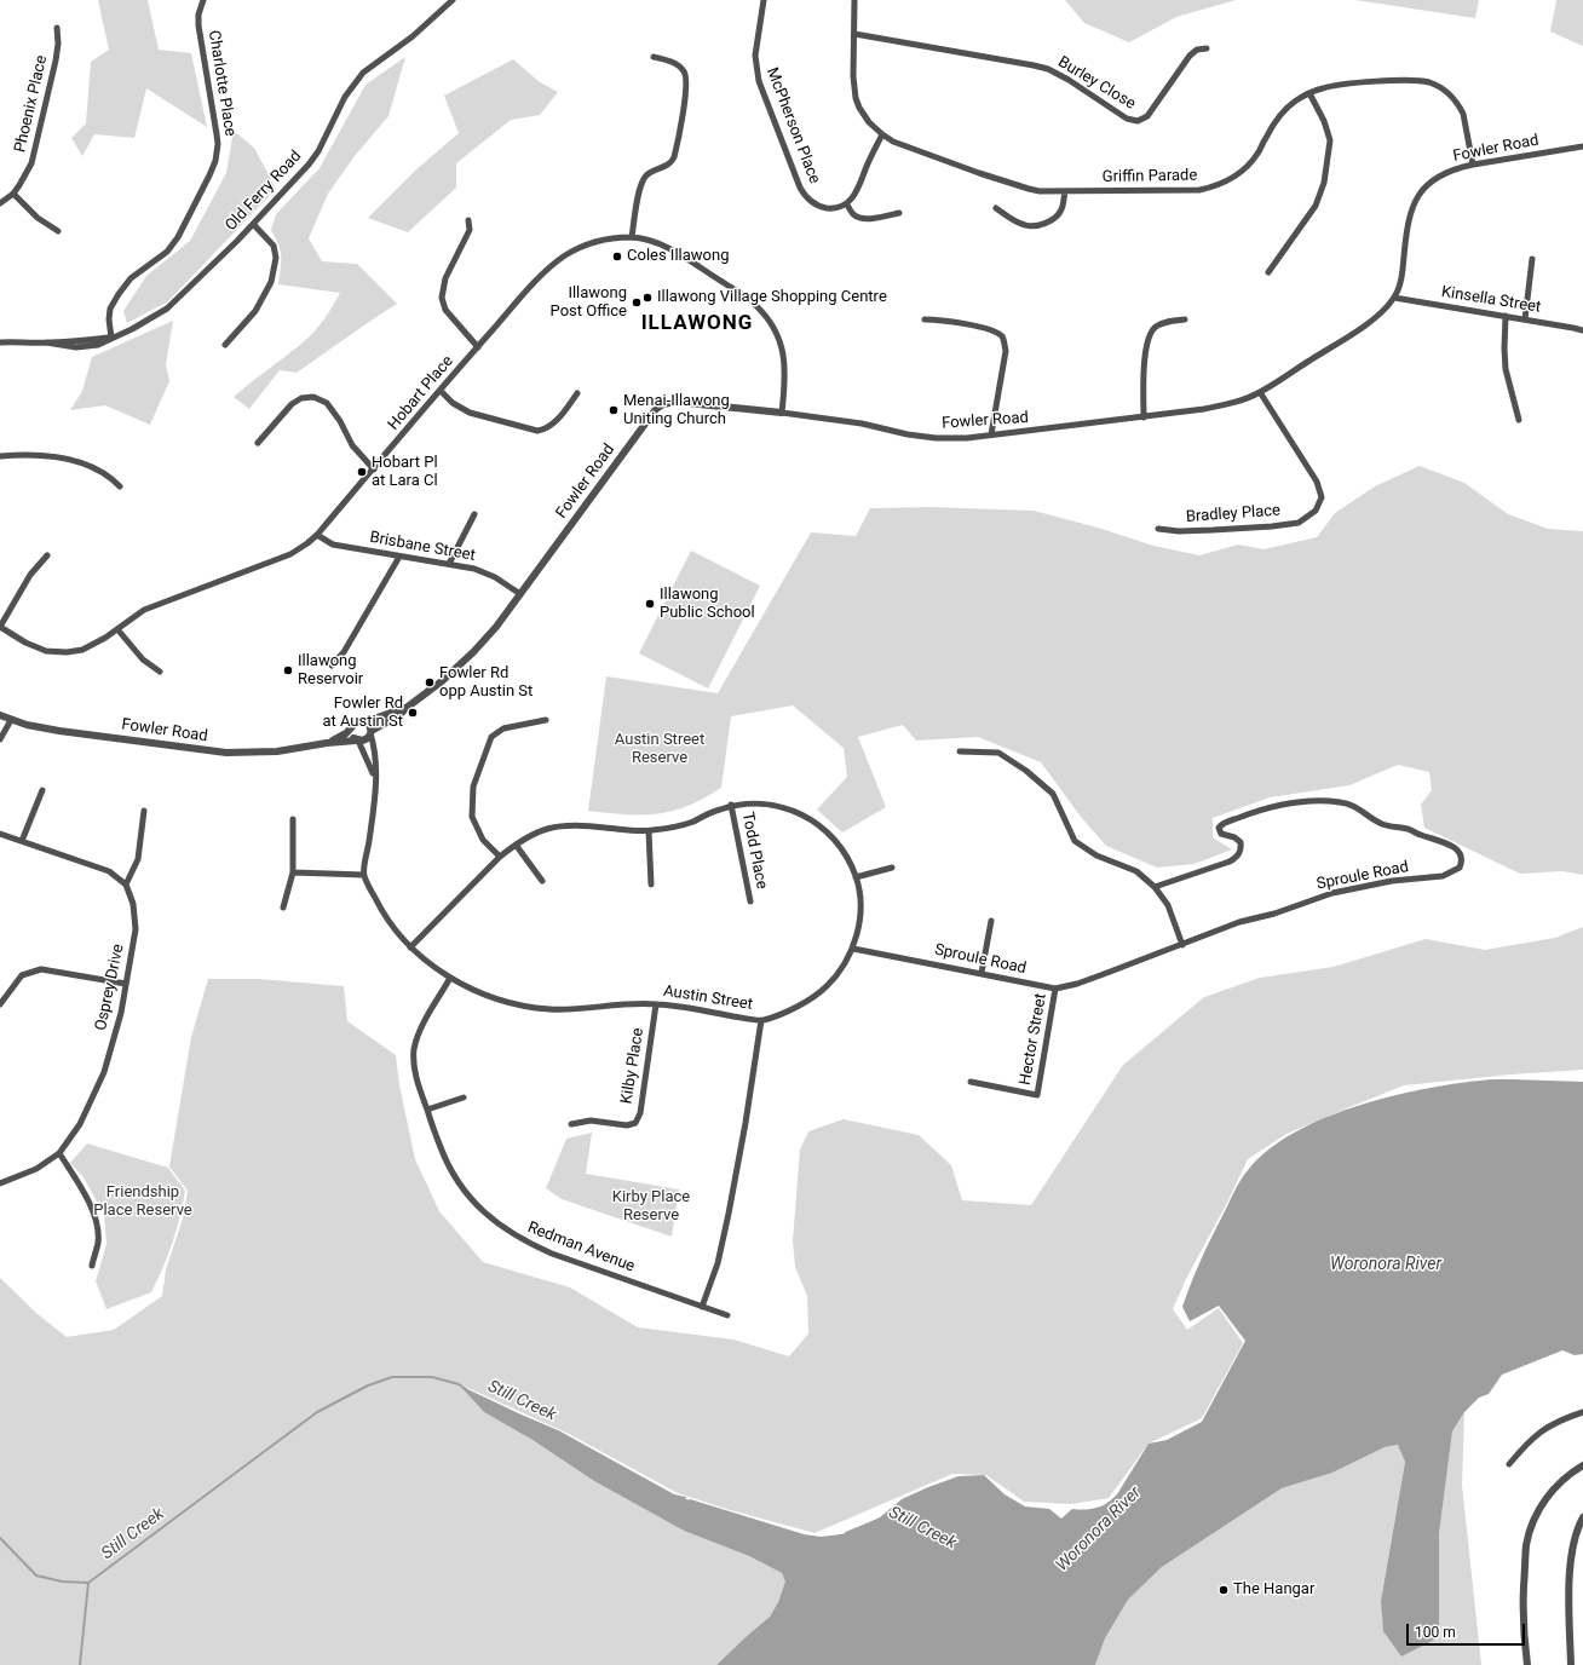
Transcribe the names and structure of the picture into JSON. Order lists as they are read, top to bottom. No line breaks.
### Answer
{"streets":{"street":["Charlotte Place","Burley Close","Phoenix Place","McPherson Place","Fowler Road","Griffin Parade","Old Ferry Road","Kinsella Street","Hobart Place","Bradley Place","Brisbane Street","Todd Place","Sproule Road","Osprey Drive","Austin Street","Hector Street","Kilby Place","Redman Avenue"]},"crossings":[["Charlotte Place","Old Ferry Road"],["Burley Close","Griffin Parade"],["Fowler Road","Griffin Parade"],["Fowler Road","Kinsella Street"],["Fowler Road","Hobart Place"],["Fowler Road","Bradley Place"],["Fowler Road","Brisbane Street"],["Hobart Place","Brisbane Street"],["Todd Place","Austin Street"],["Sproule Road","Austin Street"],["Sproule Road","Hector Street"],["Austin Street","Kilby Place"],["Austin Street","Redman Avenue"]],"districts":["ILLAWONG"],"water":["Woronora River","Still Creek"],"parks":["Austin Street Reserve","Friendship Place Reserve","Kirby Place Reserve"],"places":["Coles Illawong","Illawong Village Shopping Centre","Illawong Post Office","Menai-Illawong Uniting Church","Hobart Pl at Lara Cl","Illawong Public School","Illawong Reservoir","Fowler Rd opp Austin St","Fowler Rd at Austin St","The Hangar"],"scale_bar":"100 m"}
